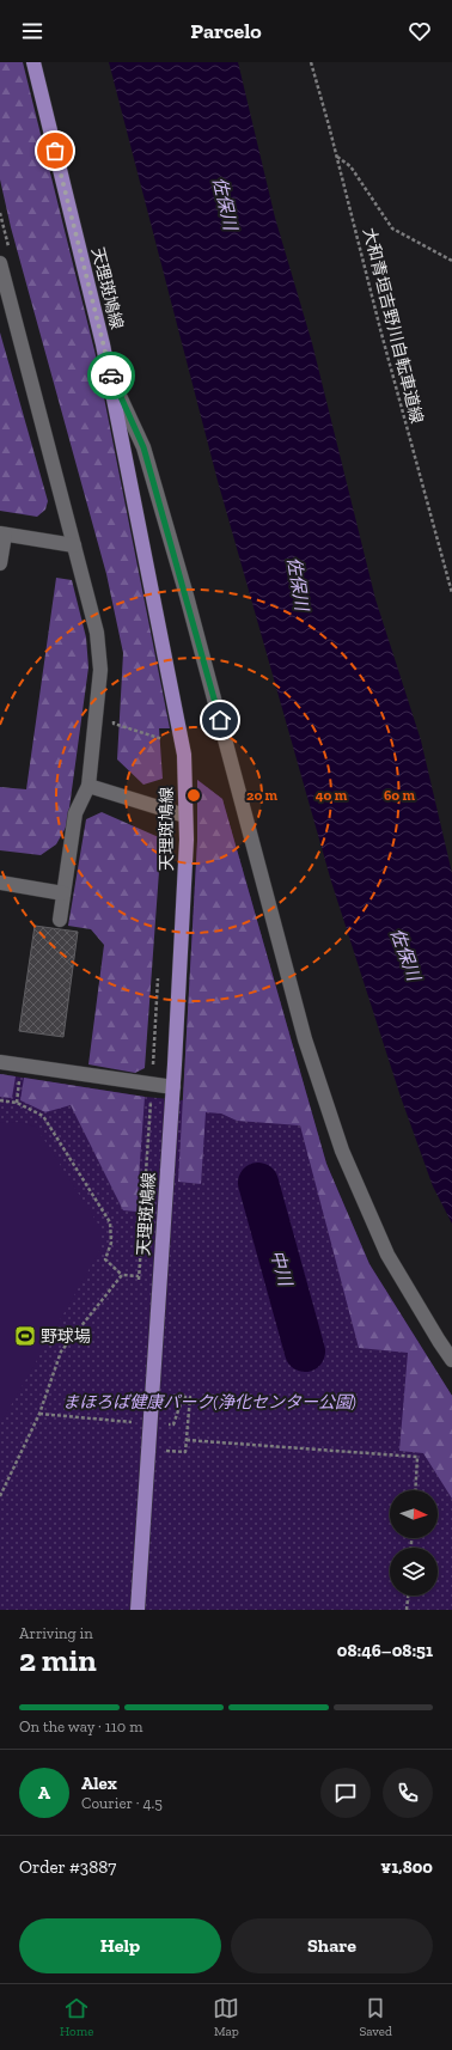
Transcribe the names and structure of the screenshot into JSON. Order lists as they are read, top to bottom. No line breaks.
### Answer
{"streets":{"main road":["天理斑鳩線"],"path":["大和青垣吉野川自転車道線"]},"water":["佐保川","中川"],"parks":["まほろば健康パーク(浄化センター公園)"],"places":{"sports":["野球場"]},"north":"right","page":{"header":"Parcelo","heading":["2 min","Arriving in","08:46–08:51"],"panel":["Alex","Courier · 4.5","Order #3887","¥1,800"],"bar":"On the way · 110 m","round":"A","buttons":["Help","Share"],"tabs":["Home","Map","Saved"]},"rings":["20 m","40 m","60 m"]}
